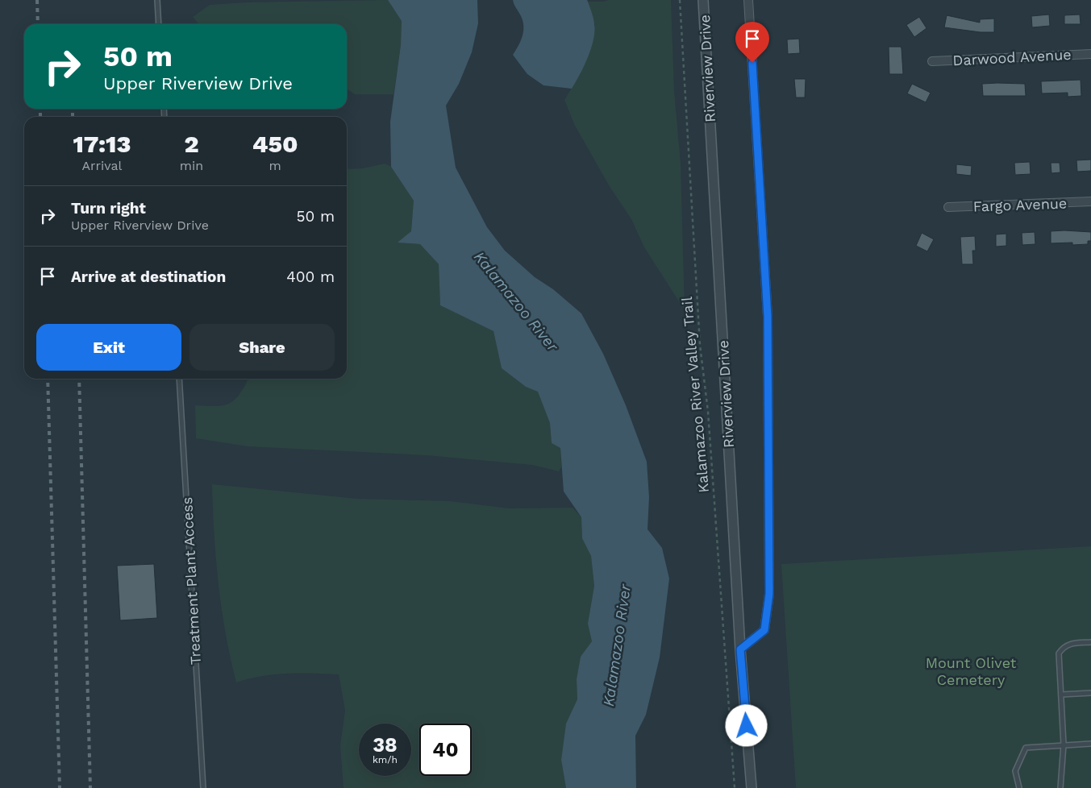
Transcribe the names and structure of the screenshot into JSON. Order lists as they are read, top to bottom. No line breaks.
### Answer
{"streets":{"street":["Darwood Avenue","Riverview Drive","Fargo Avenue"],"lane":["Treatment Plant Access"],"path":["Kalamazoo River Valley Trail"]},"water":["Kalamazoo River"],"parks":["Mount Olivet Cemetery"],"page":{"turn":["50 m","Upper Riverview Drive"],"eta":["17:13","Arrival","2","min","450","m"],"list":[{"name":"Turn right","note":"Upper Riverview Drive","value":"50 m"},{"name":"Arrive at destination","value":"400 m"}],"buttons":["Exit","Share"],"speed":"38 km/h","limit":"40"}}
